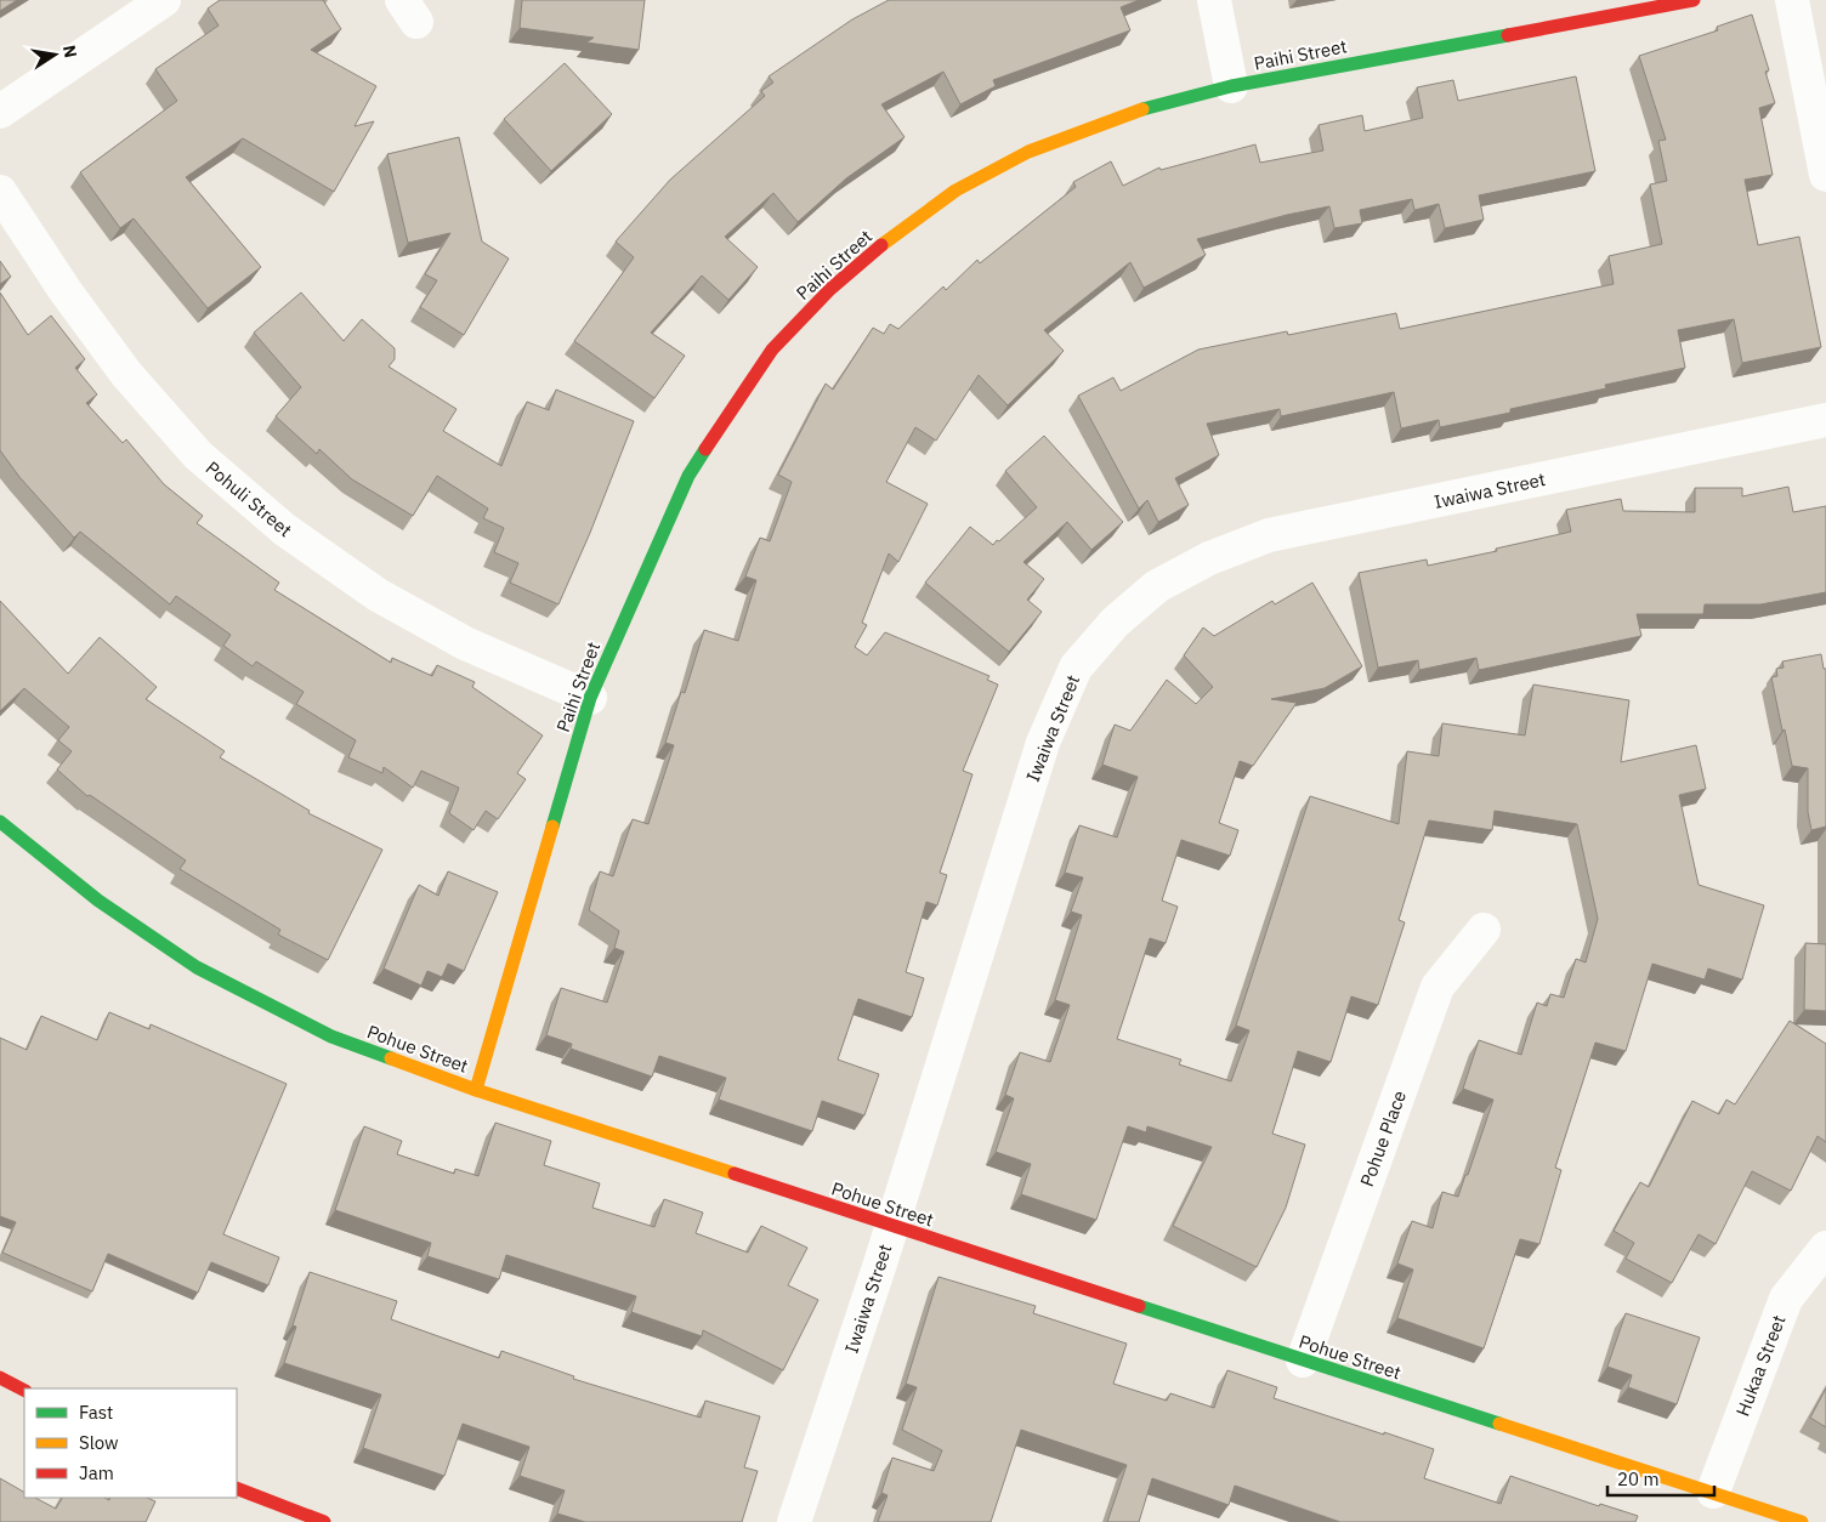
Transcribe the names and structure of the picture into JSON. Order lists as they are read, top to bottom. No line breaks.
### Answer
{"streets":{"street":["Paihi Street","Iwaiwa Street","Pohuli Street","Pohue Street","Pohue Place","Hukaa Street"]},"crossings":[["Paihi Street","Pohuli Street"],["Paihi Street","Pohue Street"],["Iwaiwa Street","Pohue Street"],["Pohue Street","Pohue Place"],["Pohue Street","Hukaa Street"]],"legend":["Fast","Slow","Jam"],"scale_bar":"20 m","north":"right"}
